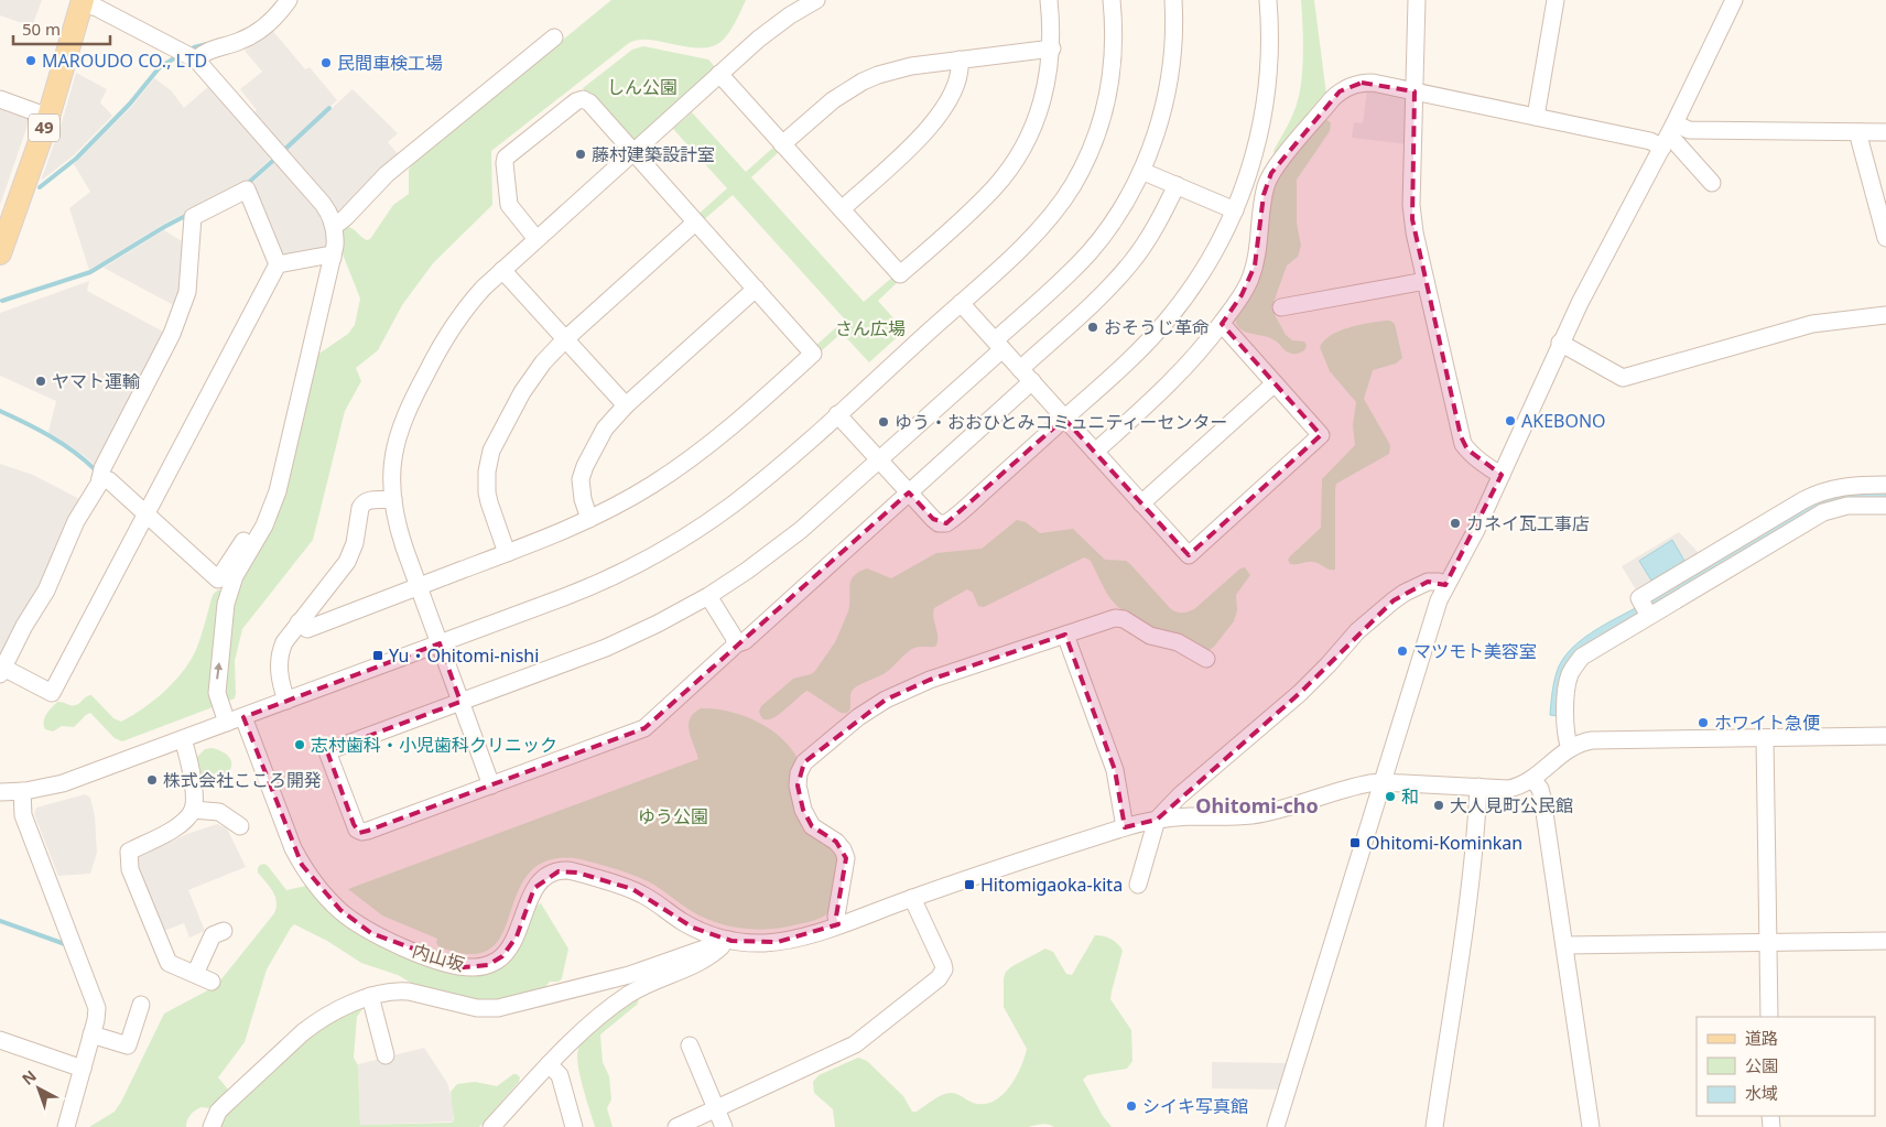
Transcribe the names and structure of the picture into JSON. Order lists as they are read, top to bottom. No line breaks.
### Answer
{"streets":{"main road":["49"],"street":["内山坂"]},"districts":["Ohitomi-cho"],"parks":["しん公園","さん広場","ゆう公園"],"places":{"other":["MAROUDO CO., LTD","民間車検工場","藤村建築設計室","おそうじ革命","ヤマト運輸","AKEBONO","ゆう・おおひとみコミュニティーセンター","カネイ瓦工事店","マツモト美容室","ホワイト急便","志村歯科・小児歯科クリニック","株式会社こころ開発","和","大人見町公民館","シイキ写真館"],"transit":["Yu・Ohitomi-nishi","Ohitomi-Kominkan","Hitomigaoka-kita"]},"legend":["道路","公園","水域"],"scale_bar":"50 m","north":"top left"}
